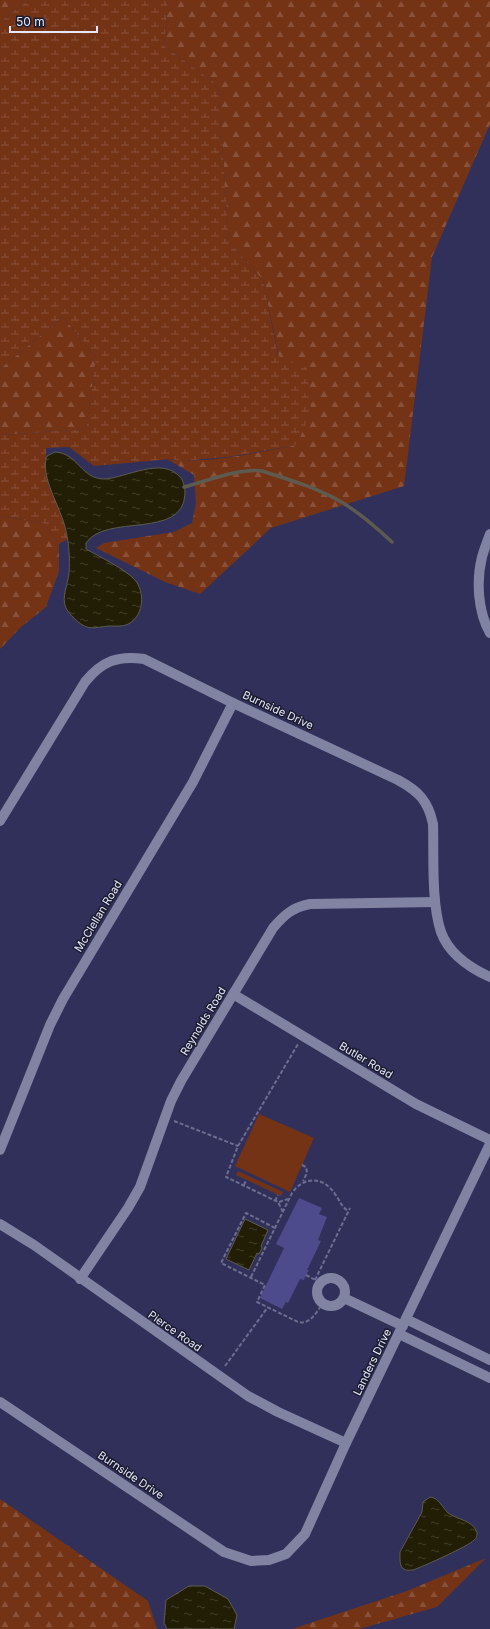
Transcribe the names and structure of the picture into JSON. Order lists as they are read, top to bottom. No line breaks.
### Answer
{"streets":{"street":["Burnside Drive","McClellan Road","Reynolds Road","Butler Road","Pierce Road","Landers Drive"]},"crossings":[["Burnside Drive","McClellan Road"],["Burnside Drive","Reynolds Road"],["Burnside Drive","Landers Drive"],["Reynolds Road","Butler Road"],["Reynolds Road","Pierce Road"],["Pierce Road","Landers Drive"]],"scale_bar":"50 m"}
